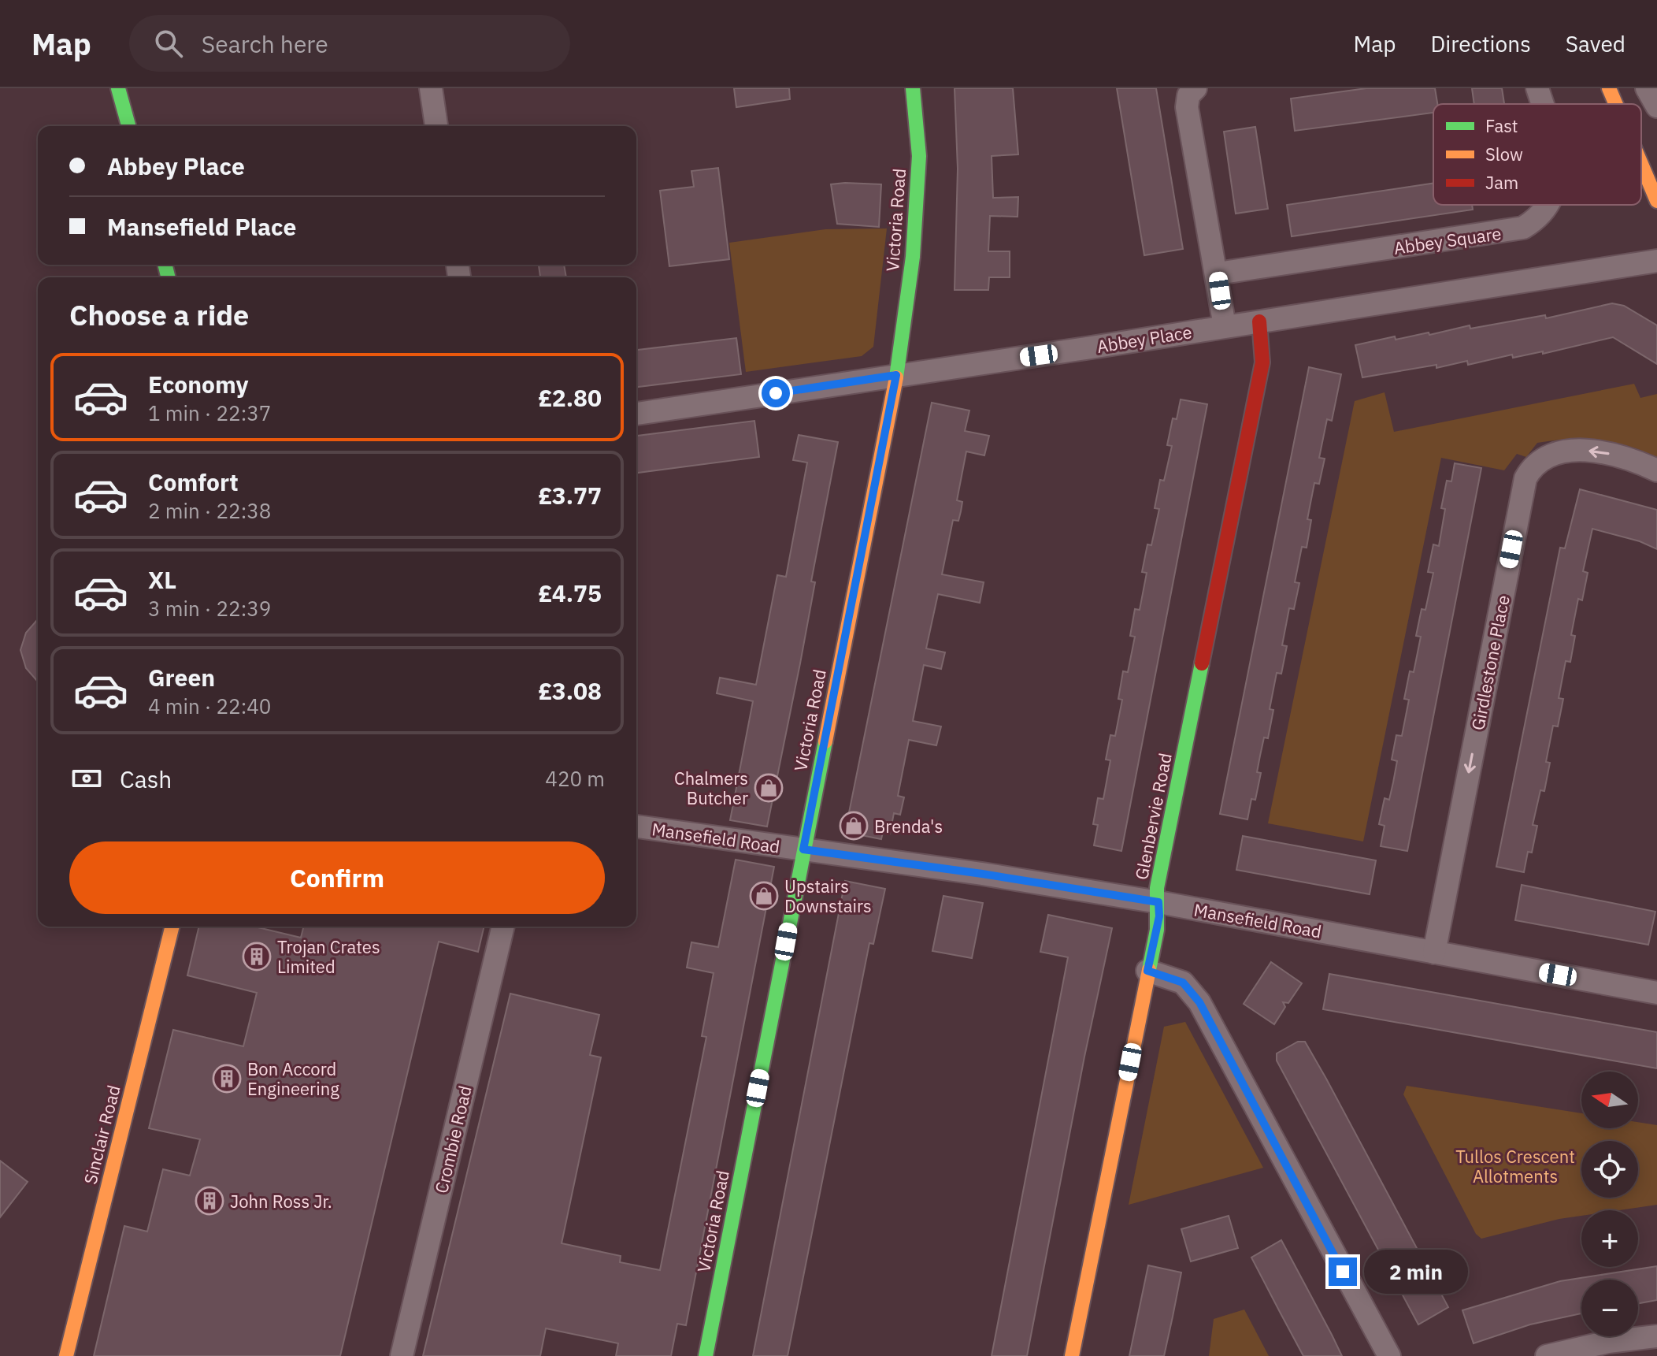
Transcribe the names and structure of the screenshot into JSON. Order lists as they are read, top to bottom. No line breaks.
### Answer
{"streets":{"street":["Victoria Road","Abbey Square","Abbey Place","Girdlestone Place","Glenbervie Road","Mansefield Road","Sinclair Road","Crombie Road"]},"crossings":[["Victoria Road","Abbey Place"],["Victoria Road","Mansefield Road"],["Abbey Place","Glenbervie Road"],["Girdlestone Place","Mansefield Road"],["Glenbervie Road","Mansefield Road"]],"one_way":["Girdlestone Place"],"parks":["Tullos Crescent Allotments"],"places":{"shop":["Chalmers Butcher","Brenda's","Upstairs Downstairs"],"building":["Trojan Crates Limited","Bon Accord Engineering","John Ross Jr."]},"legend":["Fast","Slow","Jam"],"north":"left","page":{"header":"Map","search":"Search here","nav":["Map","Directions","Saved"],"banner":["Abbey Place","Mansefield Place"],"heading":"Choose a ride","list":[{"name":"Economy","note":"1 min · 22:37","value":"£2.80"},{"name":"Comfort","note":"2 min · 22:38","value":"£3.77"},{"name":"XL","note":"3 min · 22:39","value":"£4.75"},{"name":"Green","note":"4 min · 22:40","value":"£3.08"}],"pay":["Cash","420 m"],"buttons":"Confirm","map_buttons":["+","−"],"bubble":"2 min"}}
